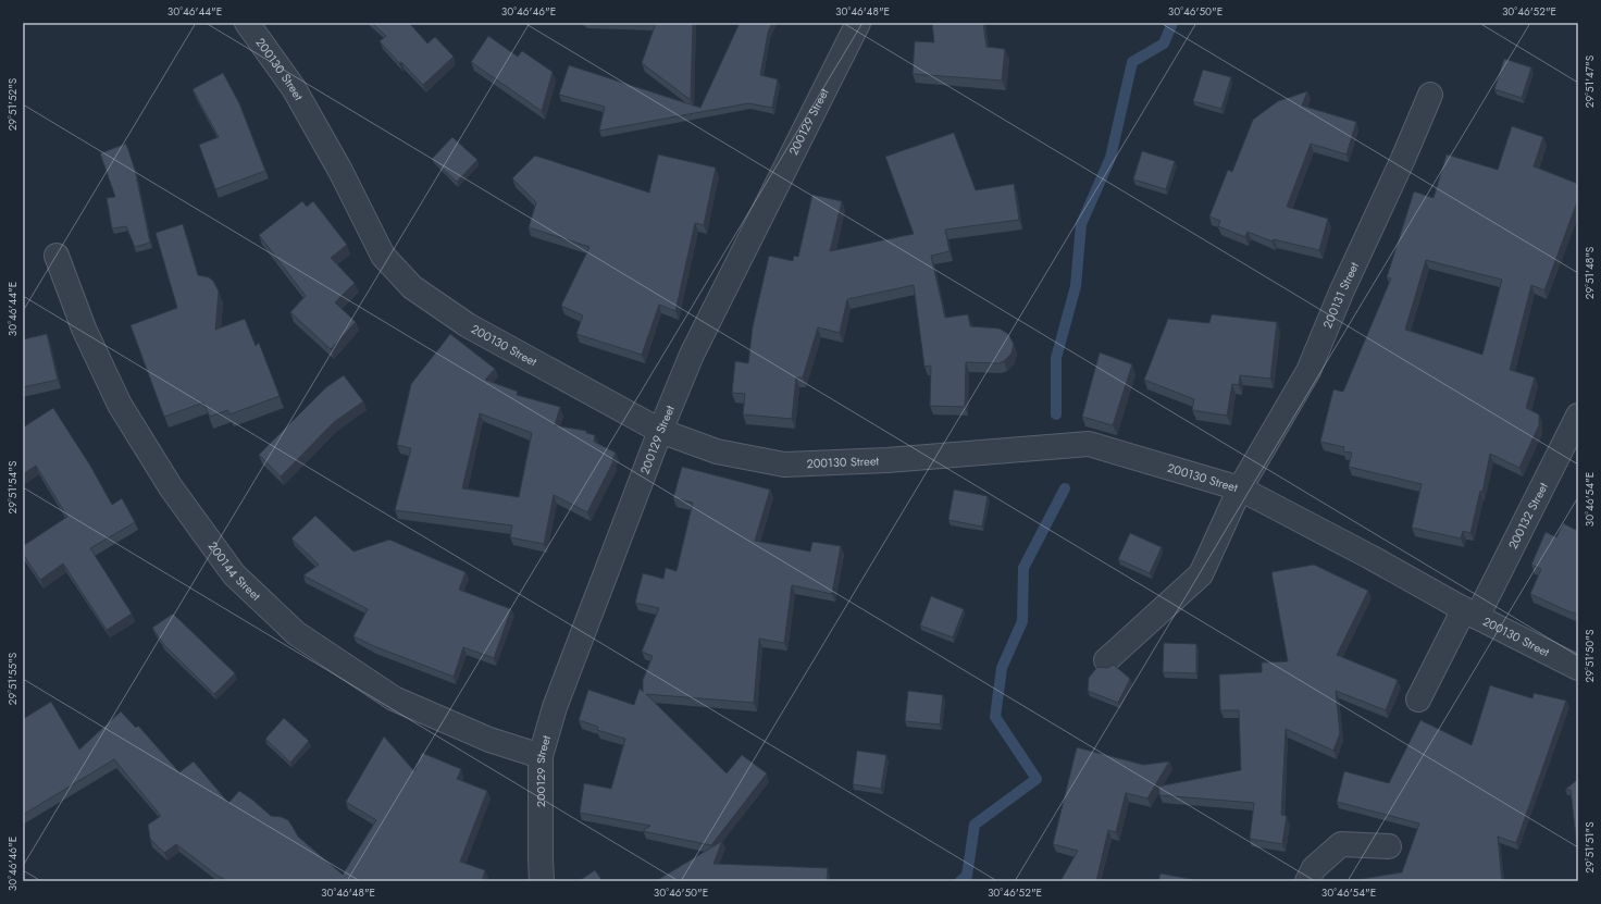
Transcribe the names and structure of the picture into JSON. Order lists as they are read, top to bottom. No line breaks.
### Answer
{"streets":{"street":["200130 Street","200129 Street","200131 Street","200132 Street","200144 Street"]},"crossings":[["200130 Street","200129 Street"],["200130 Street","200131 Street"],["200130 Street","200132 Street"],["200129 Street","200144 Street"]],"coordinates":["30°46'44\"E","30°46'46\"E","30°46'48\"E","30°46'50\"E","30°46'52\"E","29°51'47\"S","29°51'52\"S","29°51'48\"S","29°51'54\"S","30°46'54\"E","29°51'50\"S","29°51'55\"S","29°51'51\"S"]}
